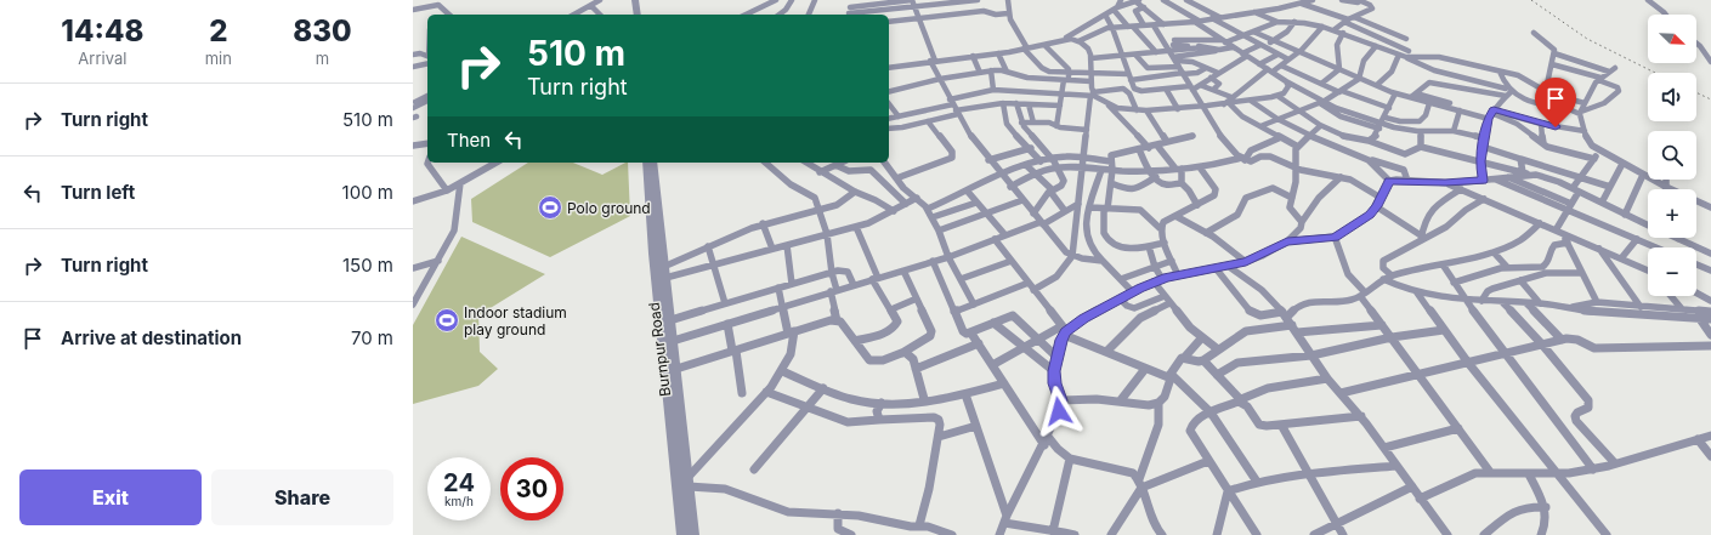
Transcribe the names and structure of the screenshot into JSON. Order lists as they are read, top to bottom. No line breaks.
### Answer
{"streets":{"street":["Burnpur Road"]},"places":{"sports":["Polo ground","Indoor stadium play ground"]},"north":"bottom right","page":{"eta":["14:48","Arrival","2","min","830","m"],"map_buttons":["+","−"],"turn":["510 m","Turn right"],"list":[{"name":"Turn right","value":"510 m"},{"name":"Turn left","value":"100 m"},{"name":"Turn right","value":"150 m"},{"name":"Arrive at destination","value":"70 m"}],"then":"Then","speed":"24 km/h","limit":"30","buttons":["Exit","Share"]}}
